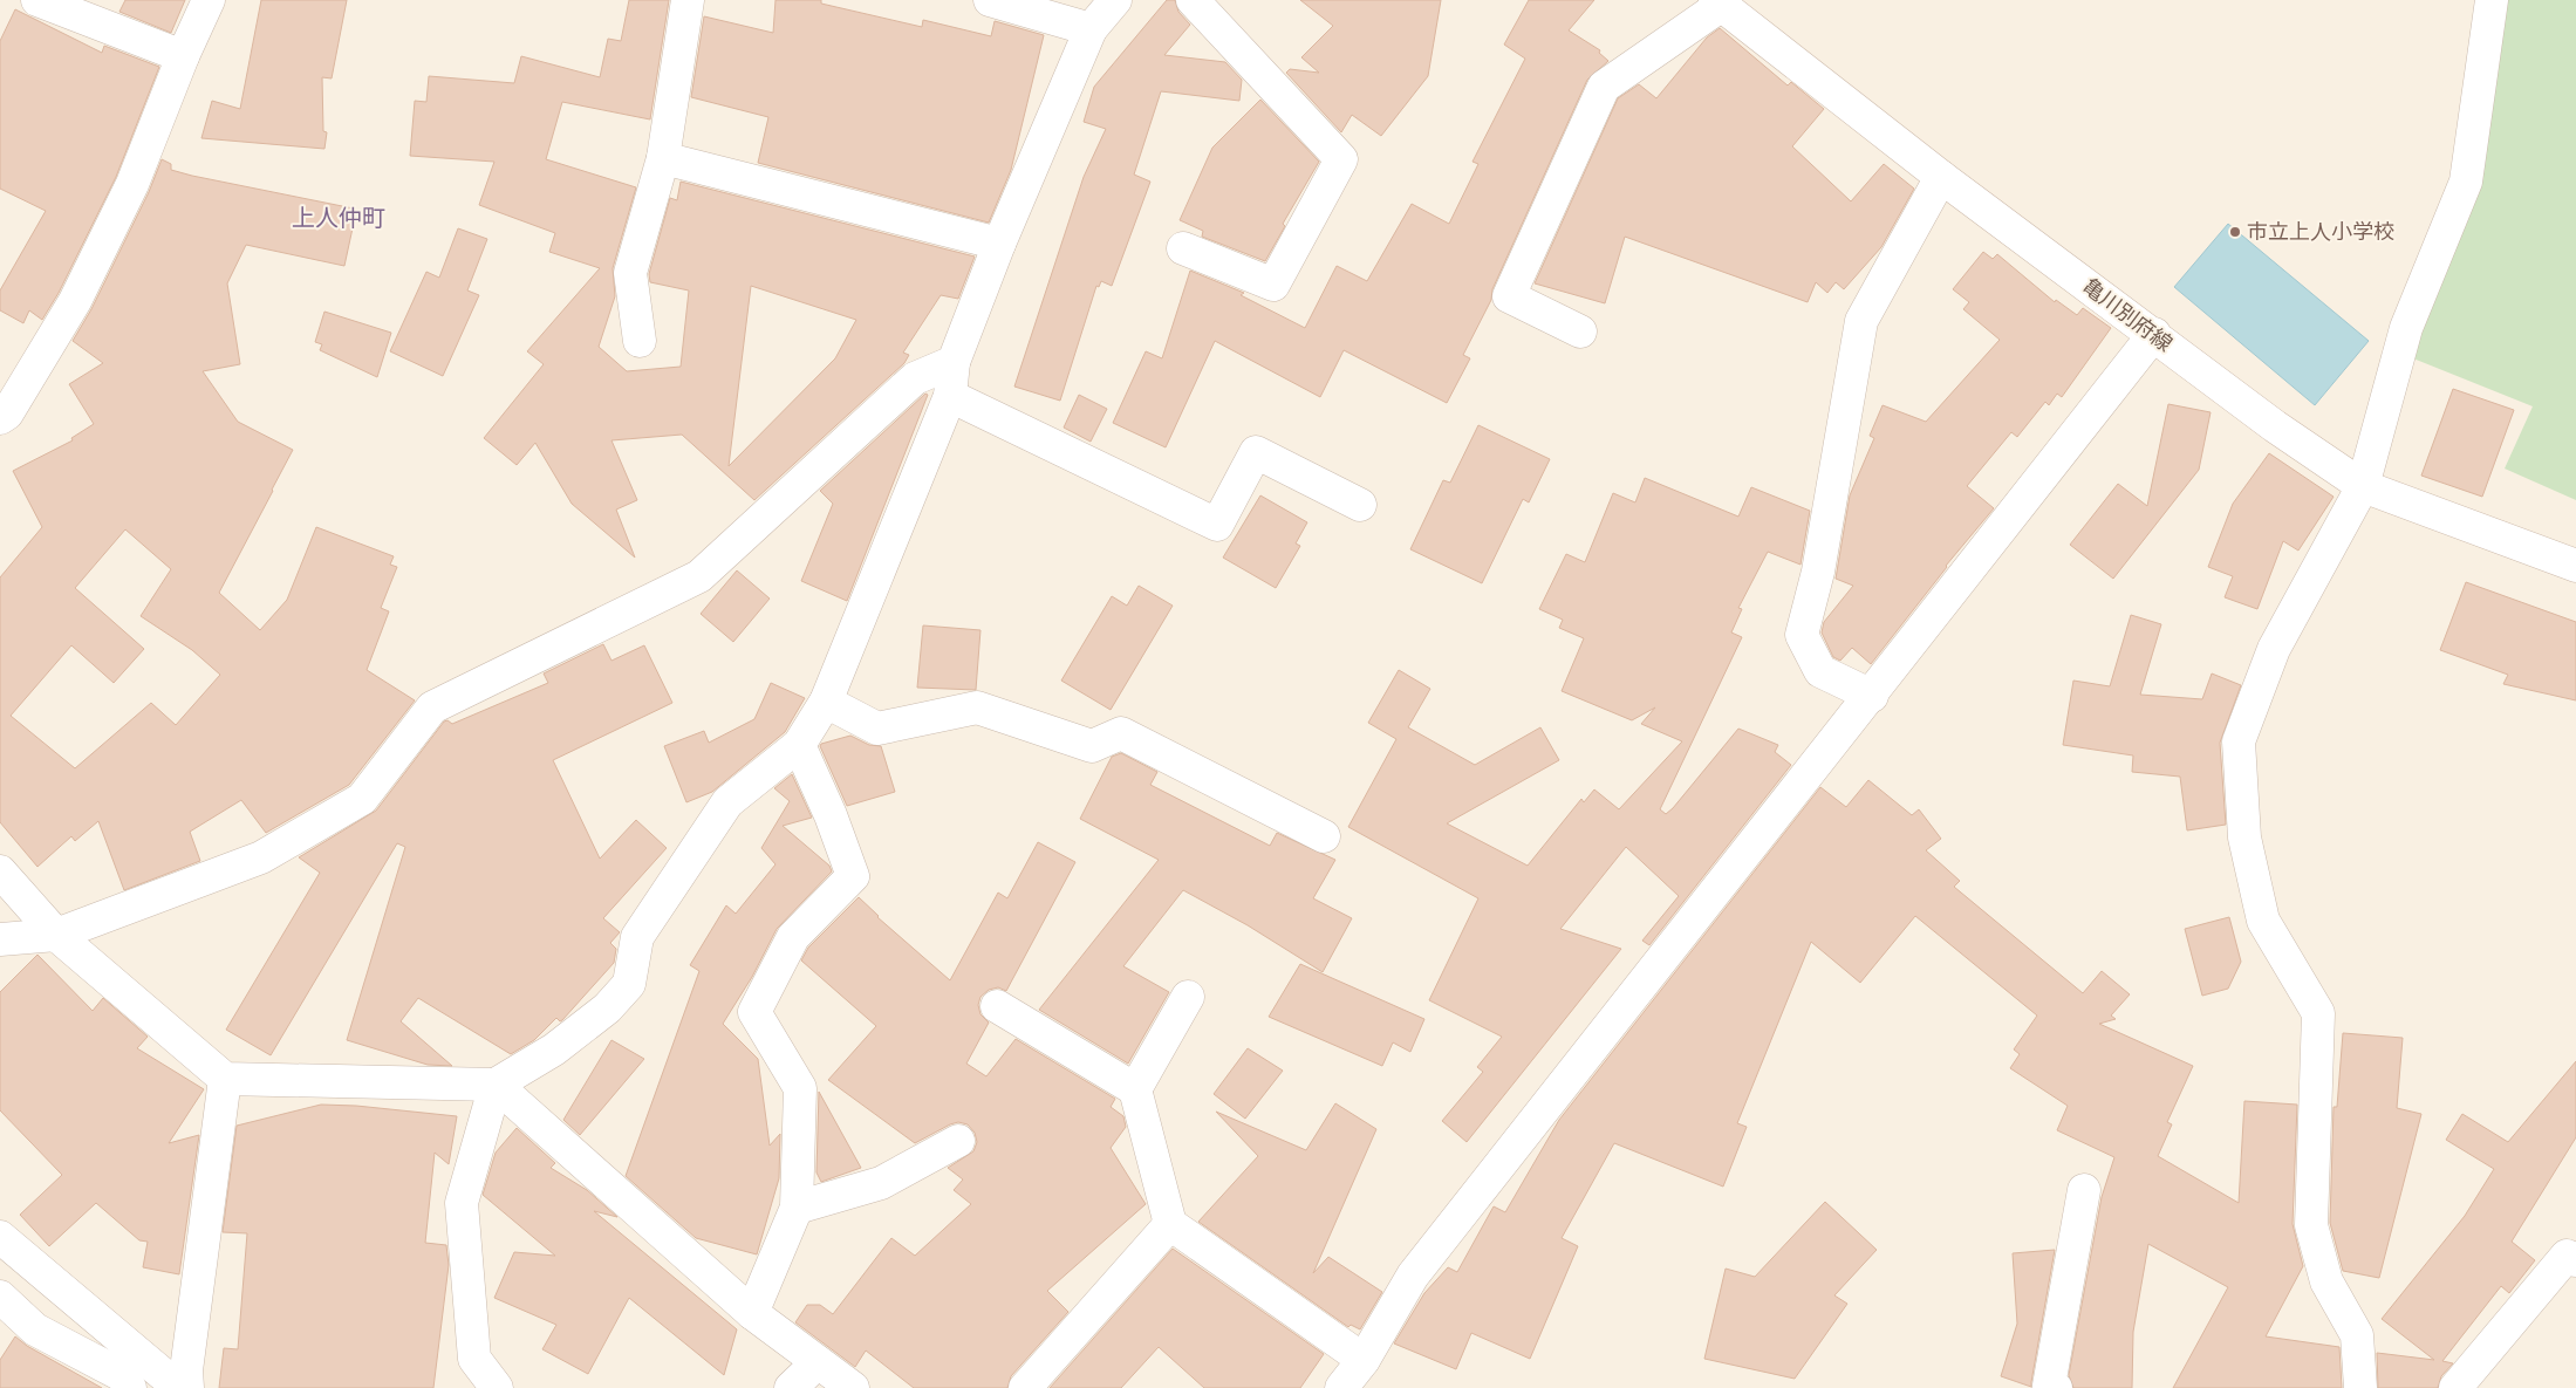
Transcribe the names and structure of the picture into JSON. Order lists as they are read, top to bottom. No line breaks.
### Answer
{"streets":{"street":["亀川別府線"]},"districts":["上人仲町"],"places":["市立上人小学校"]}
